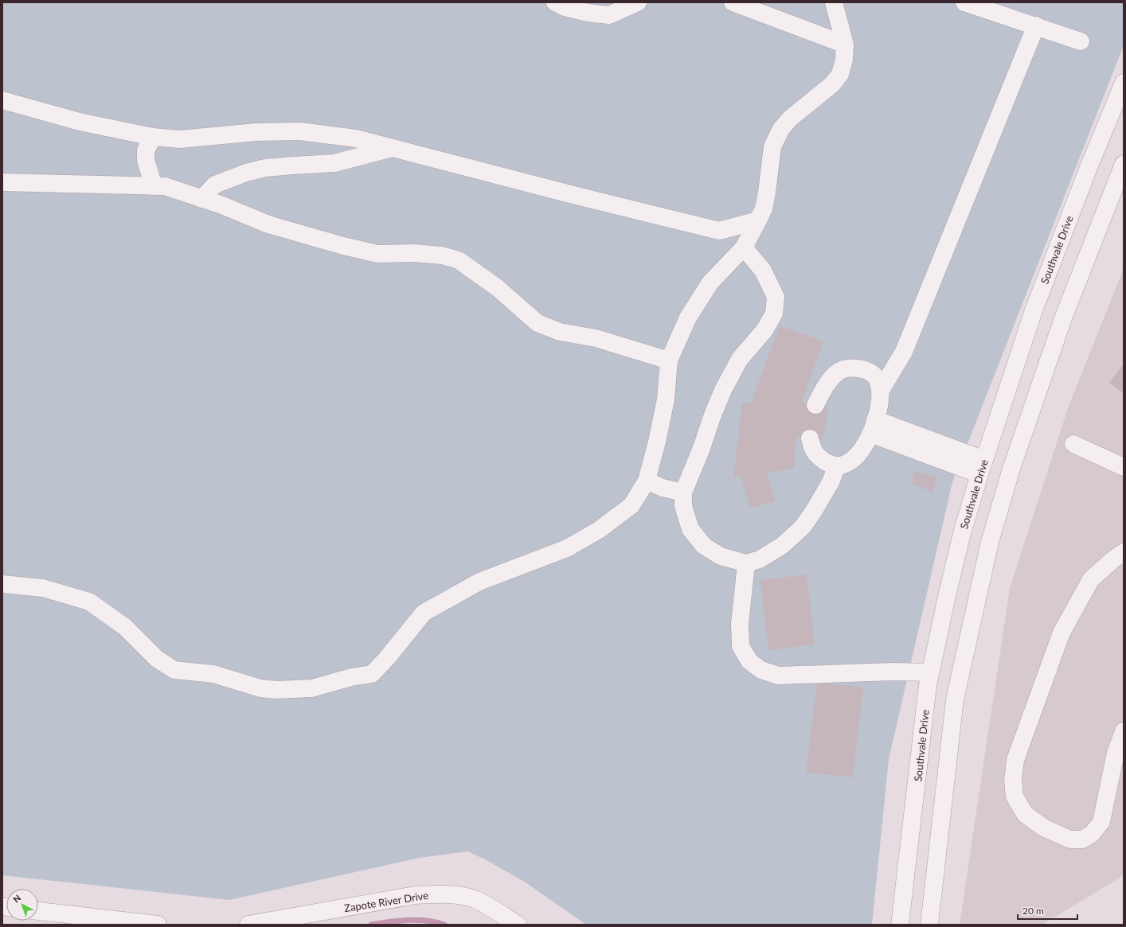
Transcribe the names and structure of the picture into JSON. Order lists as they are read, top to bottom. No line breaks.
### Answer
{"streets":{"street":["Southvale Drive","Zapote River Drive"]},"scale_bar":"20 m","north":"top left"}
